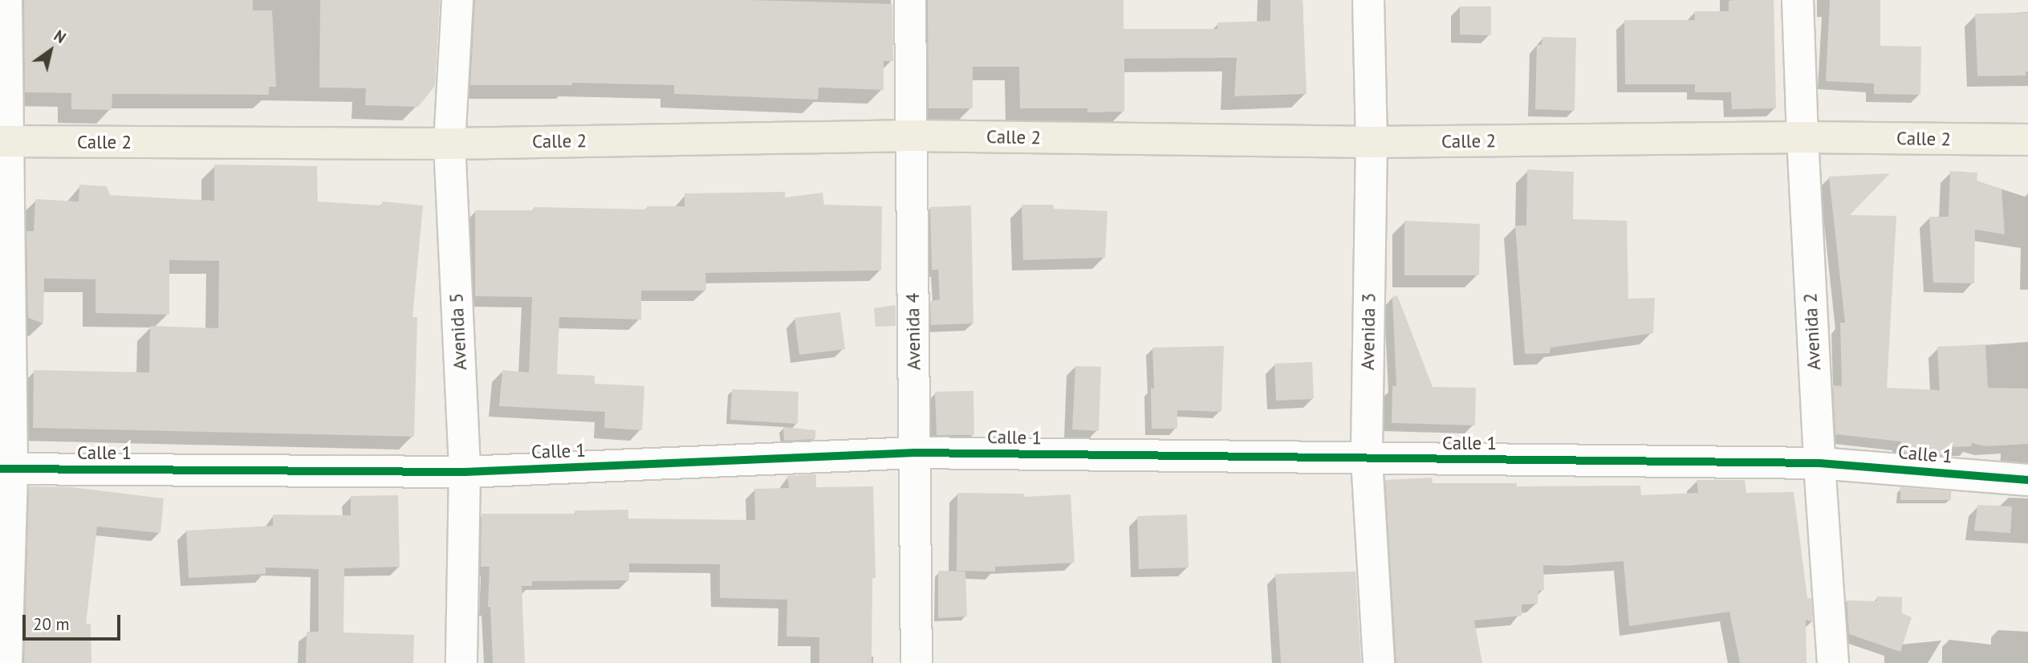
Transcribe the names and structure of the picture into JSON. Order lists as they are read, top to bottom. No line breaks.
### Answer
{"streets":{"main road":["Calle 2"],"street":["Avenida 5","Avenida 4","Avenida 3","Avenida 2","Calle 1"]},"crossings":[["Calle 2","Avenida 5"],["Calle 2","Avenida 4"],["Calle 2","Avenida 3"],["Calle 2","Avenida 2"],["Avenida 5","Calle 1"],["Avenida 4","Calle 1"],["Avenida 3","Calle 1"],["Avenida 2","Calle 1"]],"scale_bar":"20 m","north":"top right"}
